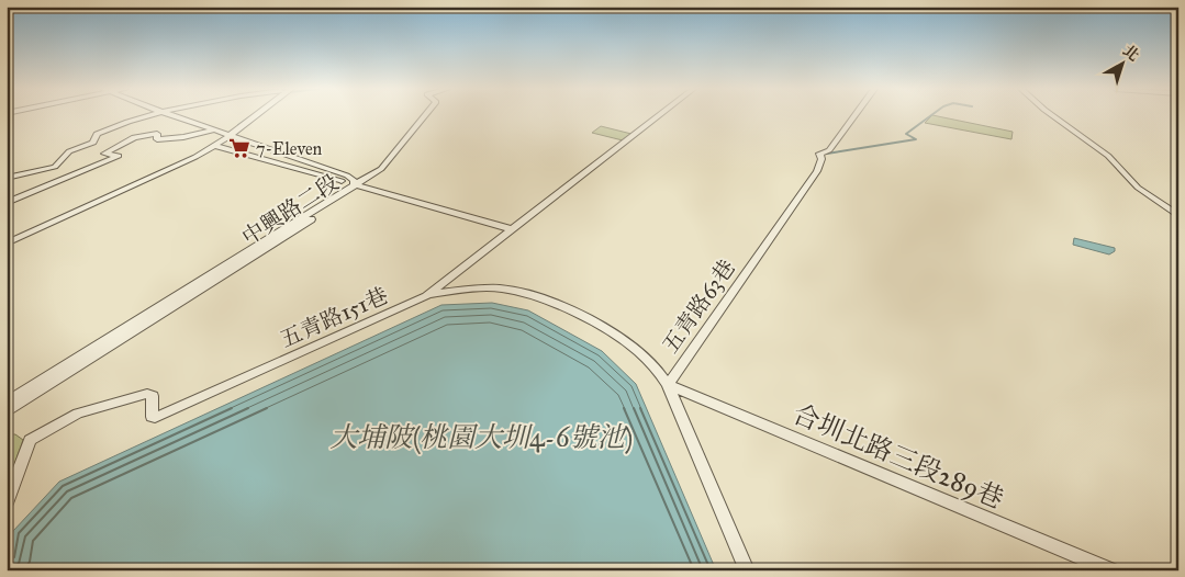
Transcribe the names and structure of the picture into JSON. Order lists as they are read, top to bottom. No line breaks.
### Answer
{"streets":{"street":["中興路二段","五青路63巷","五青路151巷","合圳北路三段289巷"]},"crossings":[["五青路63巷","合圳北路三段289巷"]],"water":["大埔陂(桃園大圳4-6號池)"],"places":{"supermarket":["7-Eleven"]},"north":"top right"}
